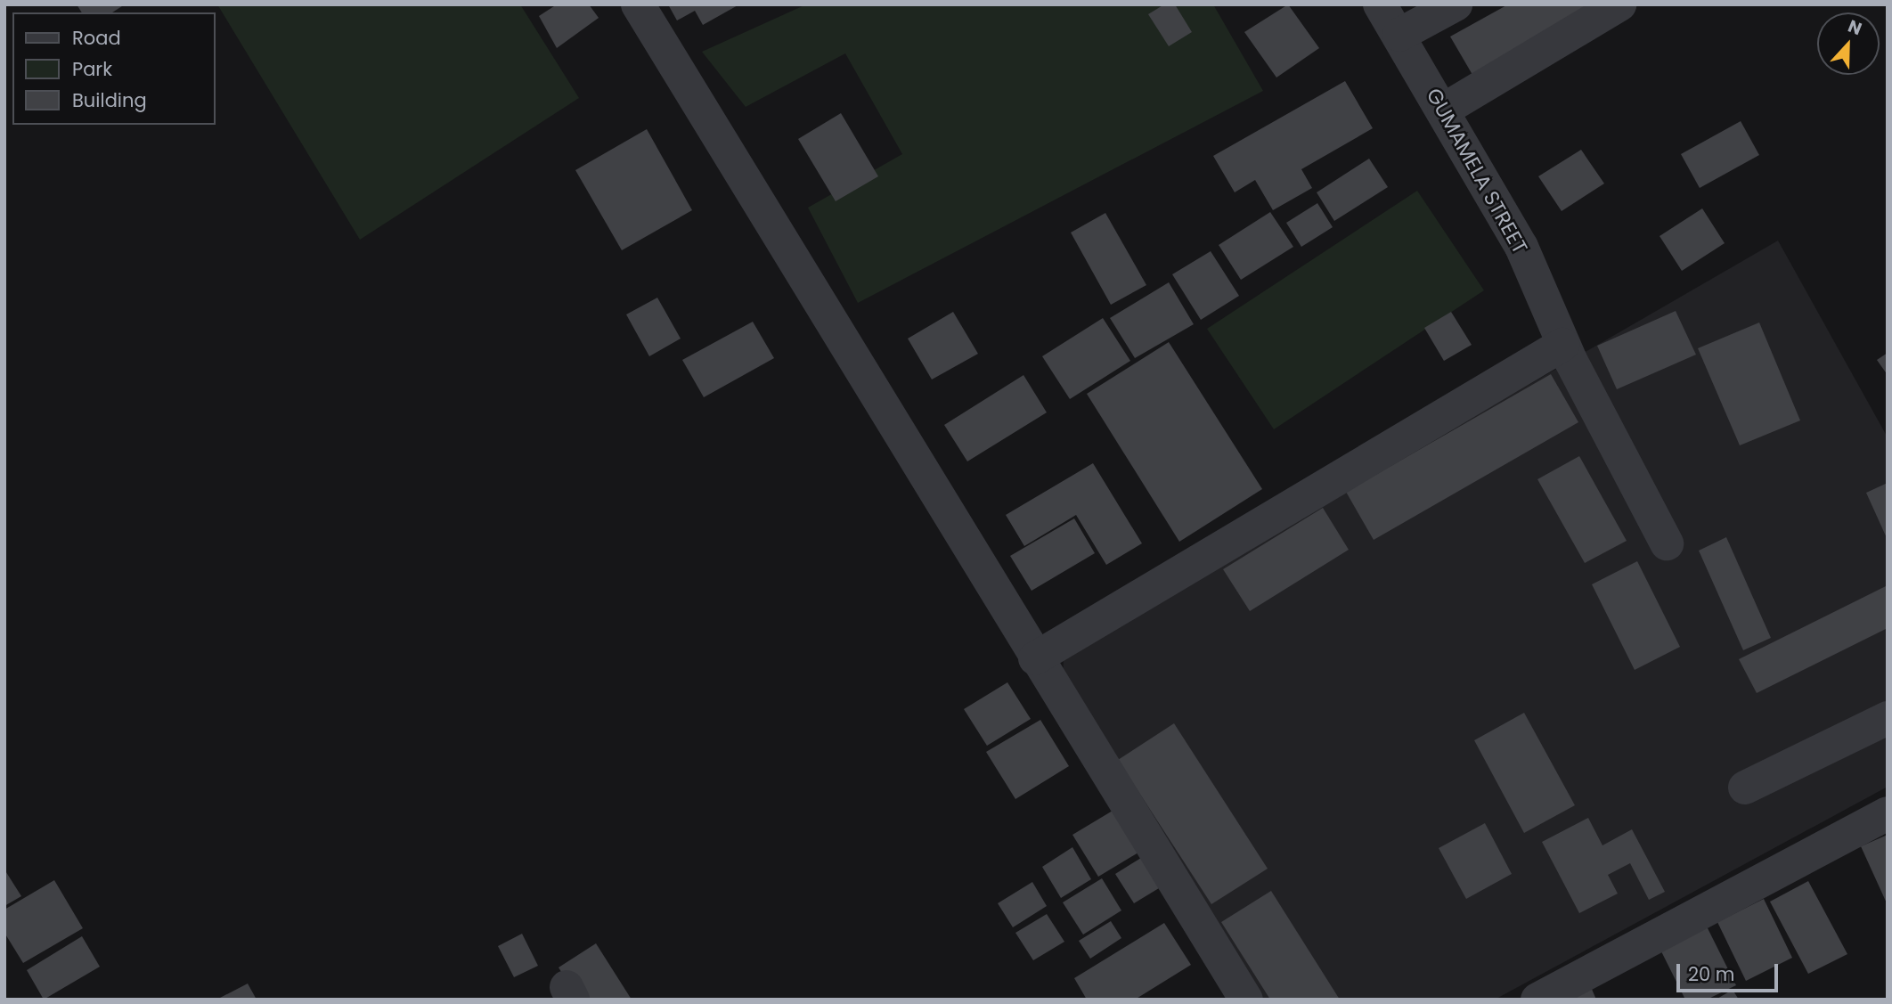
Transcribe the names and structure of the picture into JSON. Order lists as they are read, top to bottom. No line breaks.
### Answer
{"streets":{"street":["GUMAMELA STREET"]},"legend":["Road","Park","Building"],"scale_bar":"20 m","north":"top"}
